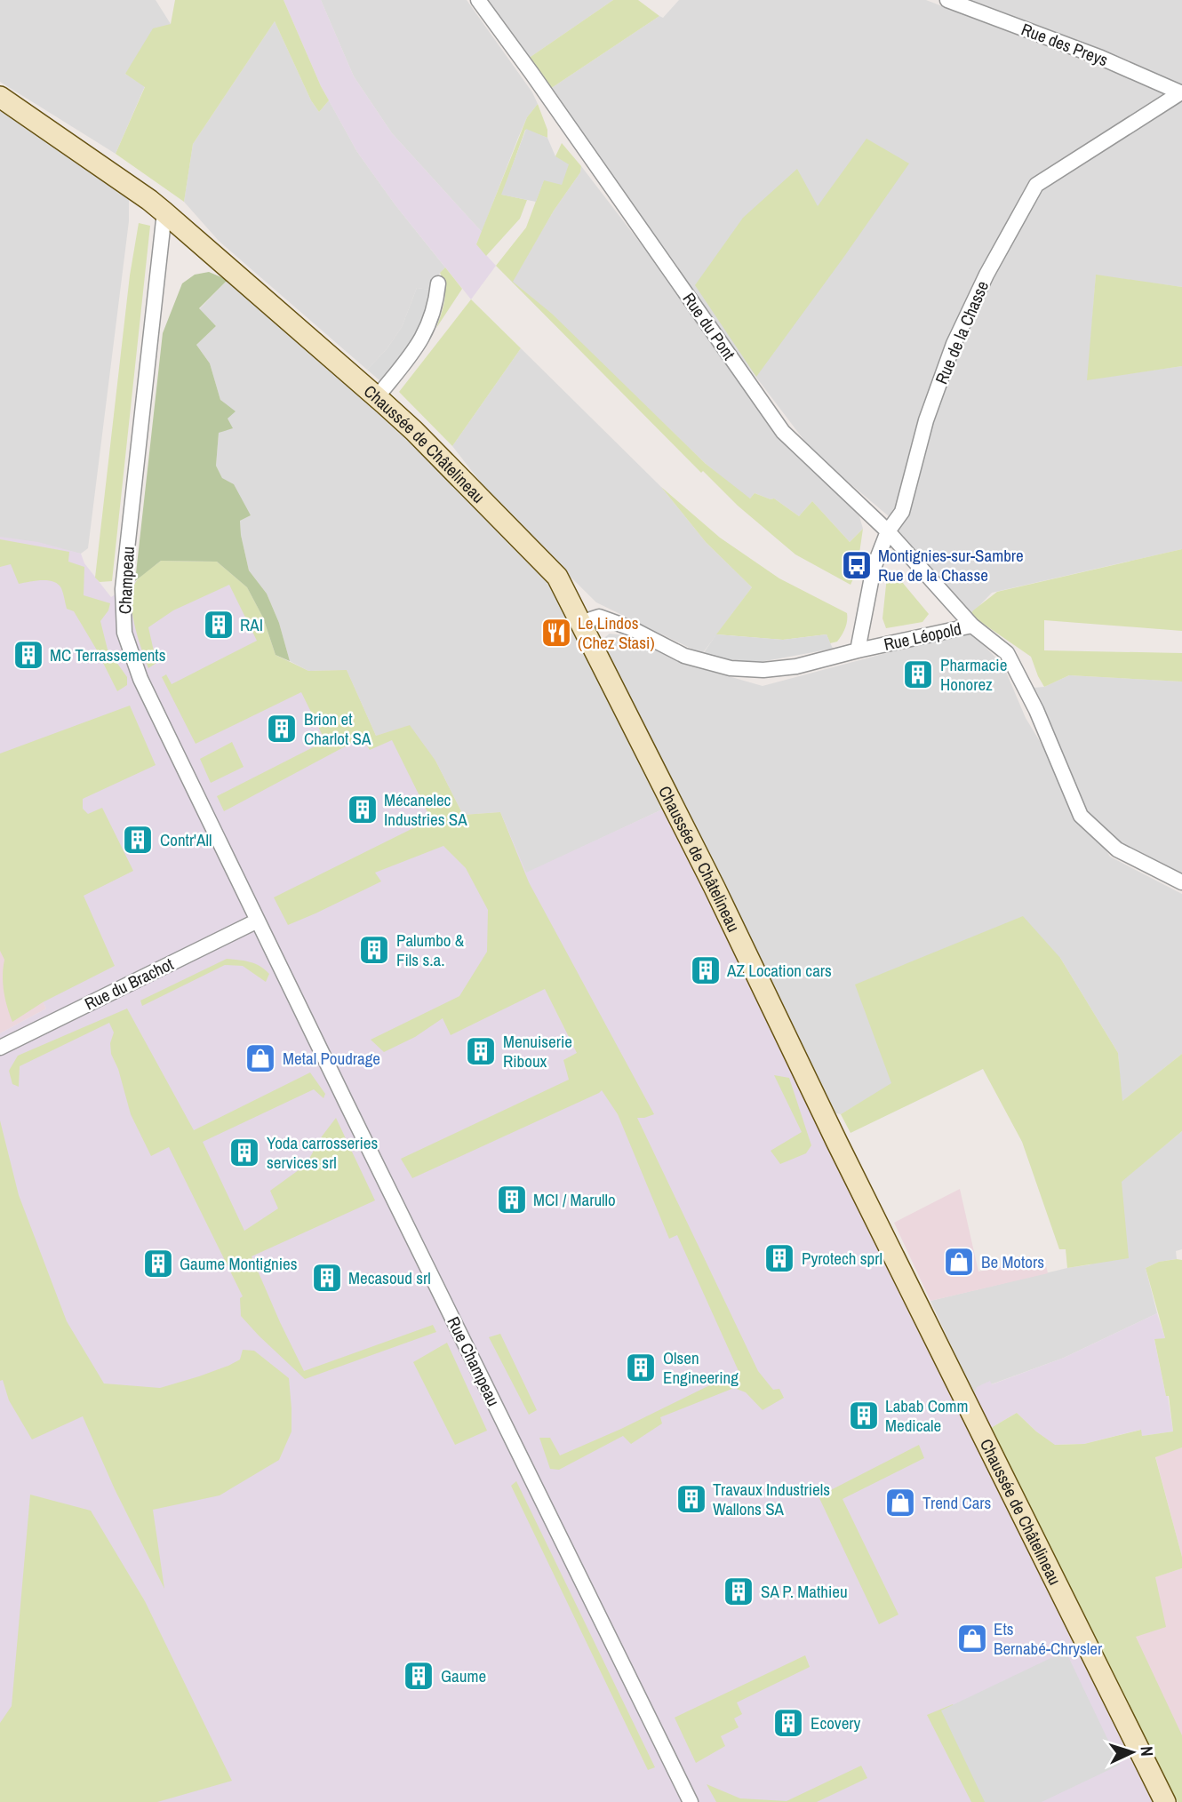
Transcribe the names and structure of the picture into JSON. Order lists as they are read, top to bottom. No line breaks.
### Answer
{"streets":{"main road":["Chaussée de Châtelineau"],"street":["Rue des Preys","Rue du Pont","Rue de la Chasse","Champeau","Rue Léopold","Rue du Brachot","Rue Champeau"]},"crossings":[["Rue des Preys","Rue de la Chasse"],["Rue du Pont","Rue de la Chasse"],["Rue du Pont","Rue Léopold"],["Rue de la Chasse","Rue Léopold"],["Chaussée de Châtelineau","Champeau"],["Chaussée de Châtelineau","Rue Léopold"],["Champeau","Rue du Brachot"],["Champeau","Rue Champeau"],["Rue du Brachot","Rue Champeau"]],"places":{"bus stop":["Montignies-sur-Sambre Rue de la Chasse"],"building":["RAI","MC Terrassements","Pharmacie Honorez","Brion et Charlot SA","Mécanelec Industries SA","Contr'All","Palumbo & Fils s.a.","AZ Location cars","Menuiserie Riboux","Yoda carrosseries services srl","MCI / Marullo","Pyrotech sprl","Gaume Montignies","Mecasoud srl","Olsen Engineering","Labab Comm Medicale","Travaux Industriels Wallons SA","SA P. Mathieu","Gaume","Ecovery"],"restaurant":["Le Lindos (Chez Stasi)"],"shop":["Metal Poudrage","Be Motors","Trend Cars","Ets Bernabé-Chrysler"]},"north":"right"}
